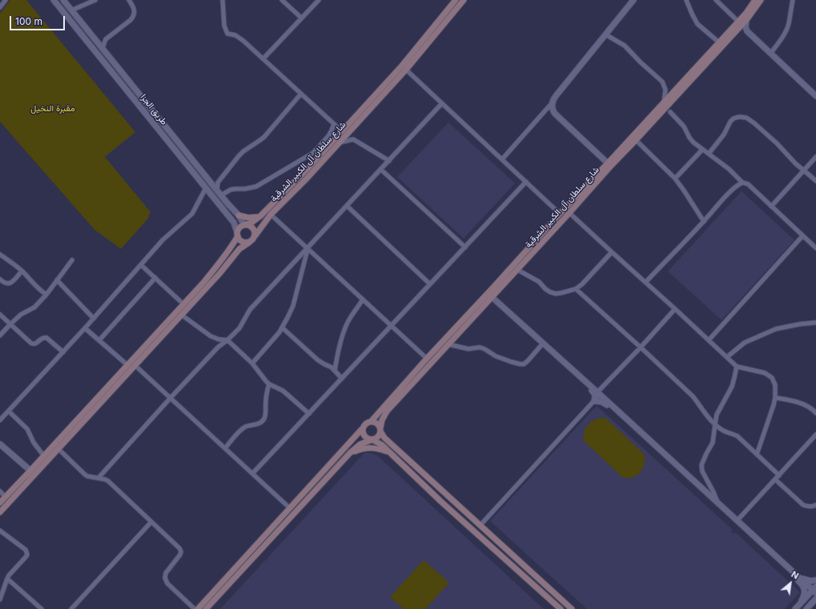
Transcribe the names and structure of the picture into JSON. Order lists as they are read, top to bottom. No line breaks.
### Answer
{"streets":{"main road":["شارع سلطان آل الكبير الشرقية"],"street":["طريق الجزا"]},"crossings":[["طريق الجزا","شارع سلطان آل الكبير الشرقية"]],"parks":["مقبرة النخيل"],"scale_bar":"100 m","north":"top right"}
